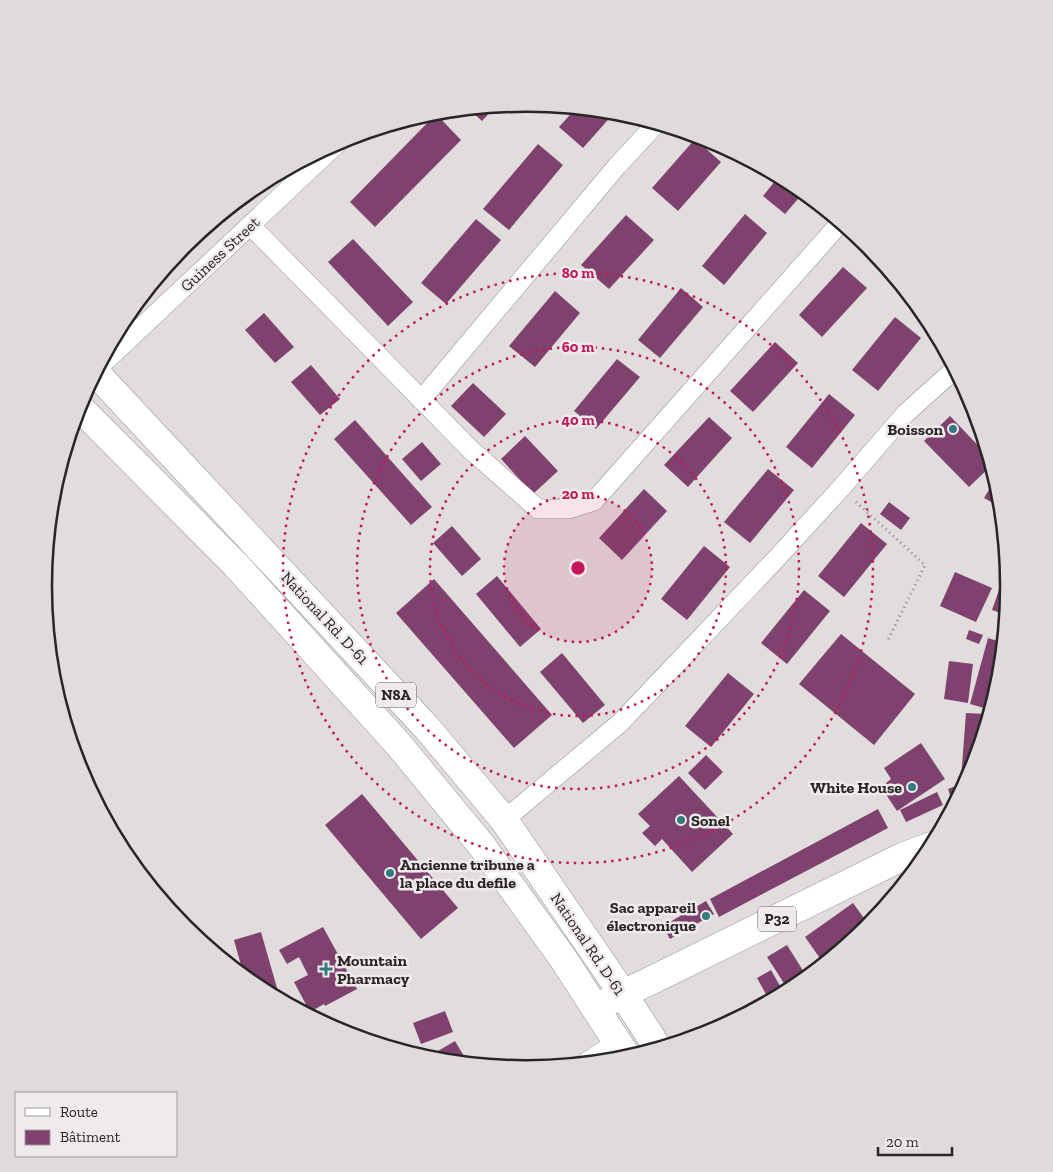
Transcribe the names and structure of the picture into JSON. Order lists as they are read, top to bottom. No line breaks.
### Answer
{"streets":{"main road":["National Rd. D-61","N8A","P32"],"street":["Guiness Street"]},"crossings":[["National Rd. D-61","P32"]],"places":{"other":["Boisson","White House","Sonel","Ancienne tribune a la place du defile","Sac appareil électronique"],"health":["Mountain Pharmacy"]},"legend":["Route","Bâtiment"],"scale_bar":"20 m","rings":["80 m","60 m","40 m","20 m"]}
